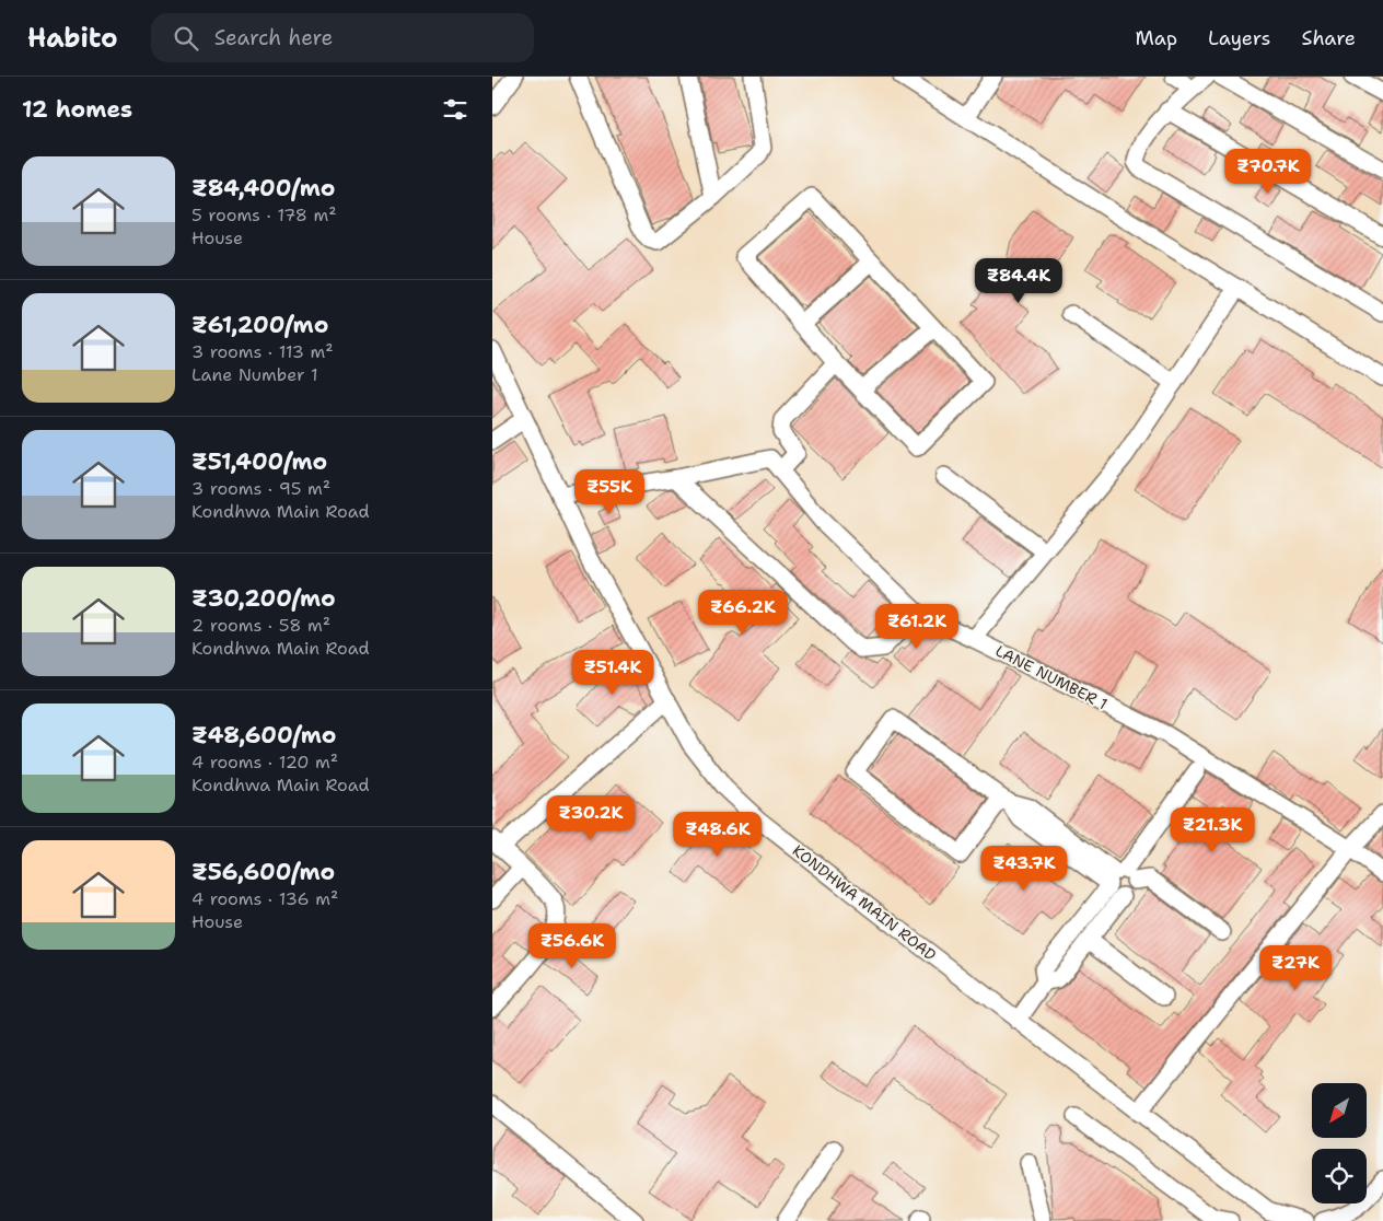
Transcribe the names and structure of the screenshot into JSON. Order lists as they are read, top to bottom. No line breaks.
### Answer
{"streets":{"street":["LANE NUMBER 1","KONDHWA MAIN ROAD"]},"north":"bottom left","page":{"header":"Habito","search":"Search here","nav":["Map","Layers","Share"],"heading":"12 homes","list":[{"name":"₹84,400/mo","note":"5 rooms · 178 m² · House"},{"name":"₹61,200/mo","note":"3 rooms · 113 m² · Lane Number 1"},{"name":"₹51,400/mo","note":"3 rooms · 95 m² · Kondhwa Main Road"},{"name":"₹30,200/mo","note":"2 rooms · 58 m² · Kondhwa Main Road"},{"name":"₹48,600/mo","note":"4 rooms · 120 m² · Kondhwa Main Road"},{"name":"₹56,600/mo","note":"4 rooms · 136 m² · House"}],"price":["₹70.7K","₹84.4K","₹55K","₹66.2K","₹61.2K","₹51.4K","₹30.2K","₹21.3K","₹48.6K","₹43.7K","₹56.6K","₹27K"]}}
